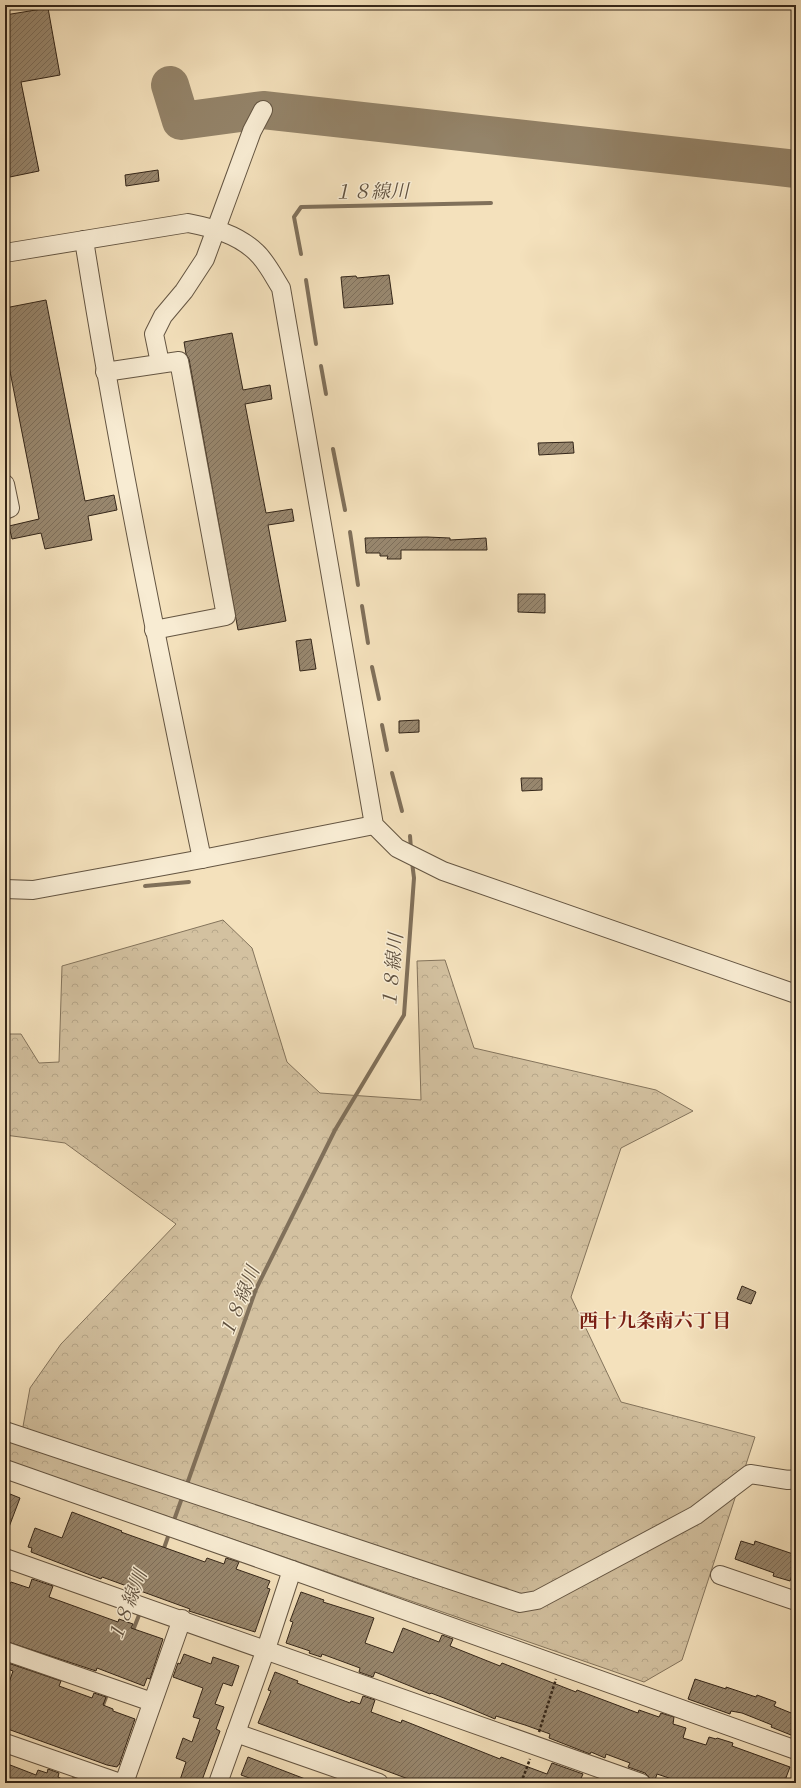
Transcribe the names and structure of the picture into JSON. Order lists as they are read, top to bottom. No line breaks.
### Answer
{"districts":["西十九条南六丁目"],"water":["１８線川"]}
